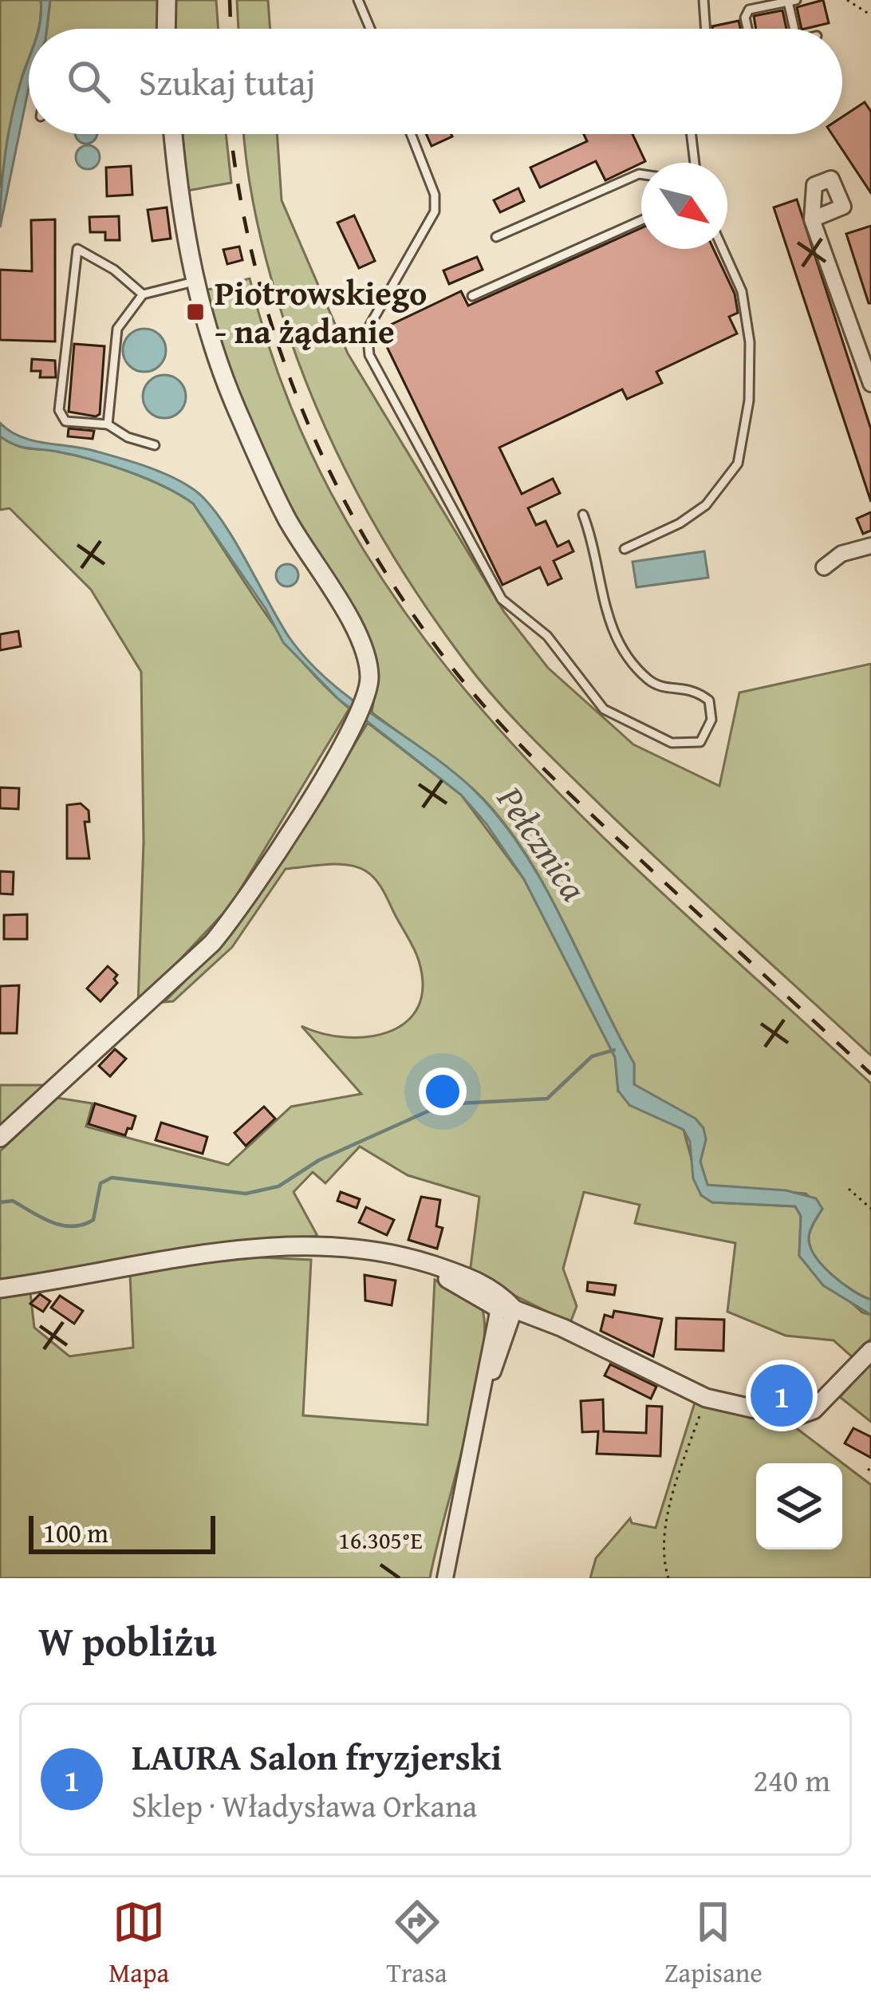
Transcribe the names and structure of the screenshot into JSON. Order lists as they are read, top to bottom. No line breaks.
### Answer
{"water":["Pełcznica"],"places":{"transit":["Piotrowskiego - na żądanie"]},"scale_bar":"100 m","north":"bottom right","page":{"search":"Szukaj tutaj","pins":"1","scale":"100 m","heading":"W pobliżu","list":[{"mark":"1","name":"LAURA Salon fryzjerski","note":"Sklep · Władysława Orkana","value":"240 m"}],"nav":["Mapa","Trasa","Zapisane"]},"coordinates":["16.305°E"]}
